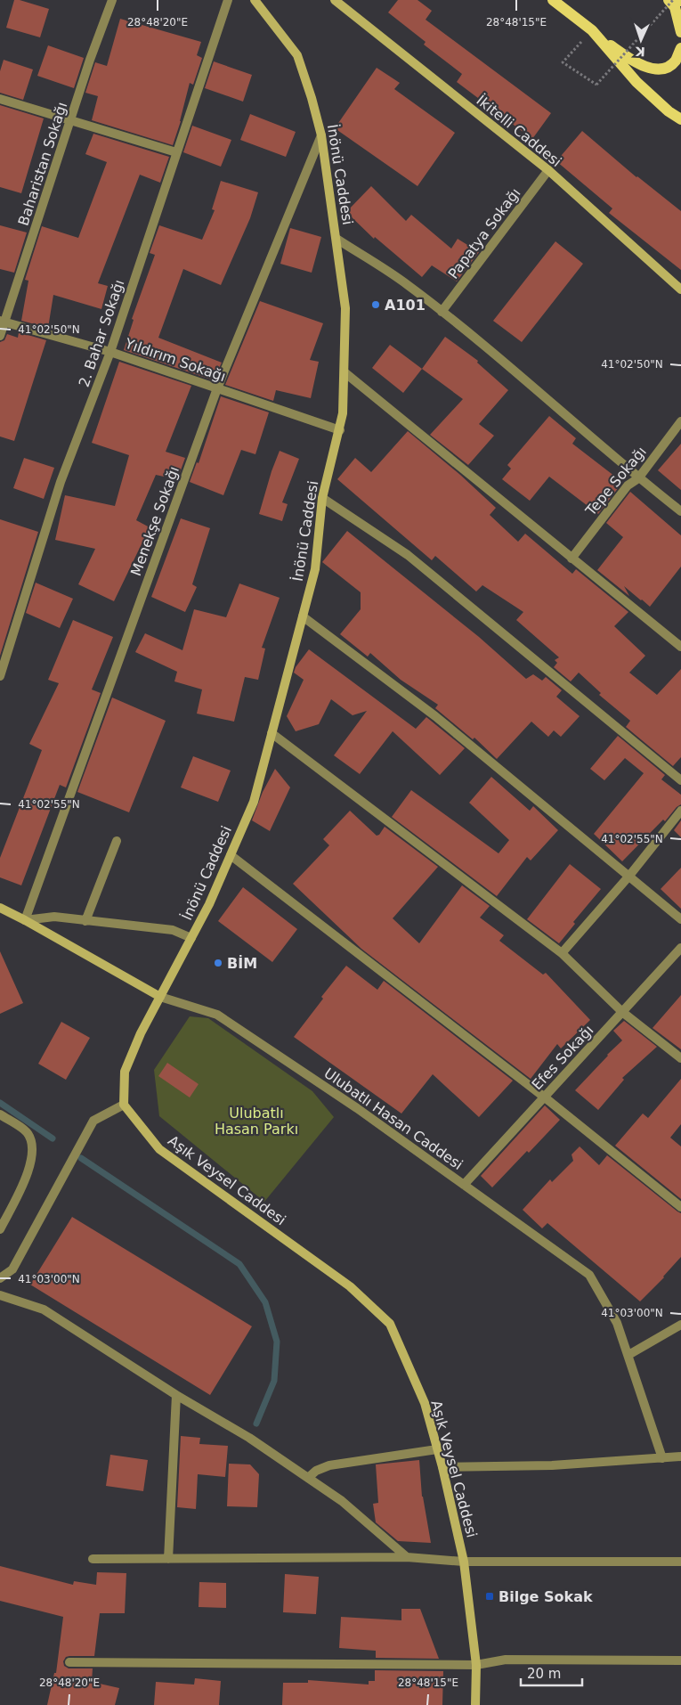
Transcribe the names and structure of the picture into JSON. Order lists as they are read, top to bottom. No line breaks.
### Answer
{"streets":{"main road":["İkitelli Caddesi","İnönü Caddesi","Ulubatlı Hasan Caddesi","Aşık Veysel Caddesi"],"street":["Baharistan Sokağı","Papatya Sokağı","2. Bahar Sokağı","Yıldırım Sokağı","Tepe Sokağı","Menekşe Sokağı","Efes Sokağı"]},"crossings":[["İkitelli Caddesi","Papatya Sokağı"],["Baharistan Sokağı","Yıldırım Sokağı"],["İnönü Caddesi","Yıldırım Sokağı"],["İnönü Caddesi","Menekşe Sokağı"],["İnönü Caddesi","Ulubatlı Hasan Caddesi"],["İnönü Caddesi","Aşık Veysel Caddesi"],["2. Bahar Sokağı","Yıldırım Sokağı"],["Yıldırım Sokağı","Menekşe Sokağı"],["Menekşe Sokağı","Ulubatlı Hasan Caddesi"],["Efes Sokağı","Ulubatlı Hasan Caddesi"]],"parks":["Ulubatlı Hasan Parkı"],"places":{"other":["A101","BİM"],"transit":["Bilge Sokak"]},"scale_bar":"20 m","north":"bottom","coordinates":["28°48'20\"E","28°48'15\"E","41°02'50\"N","41°02'55\"N","41°03'00\"N"]}
